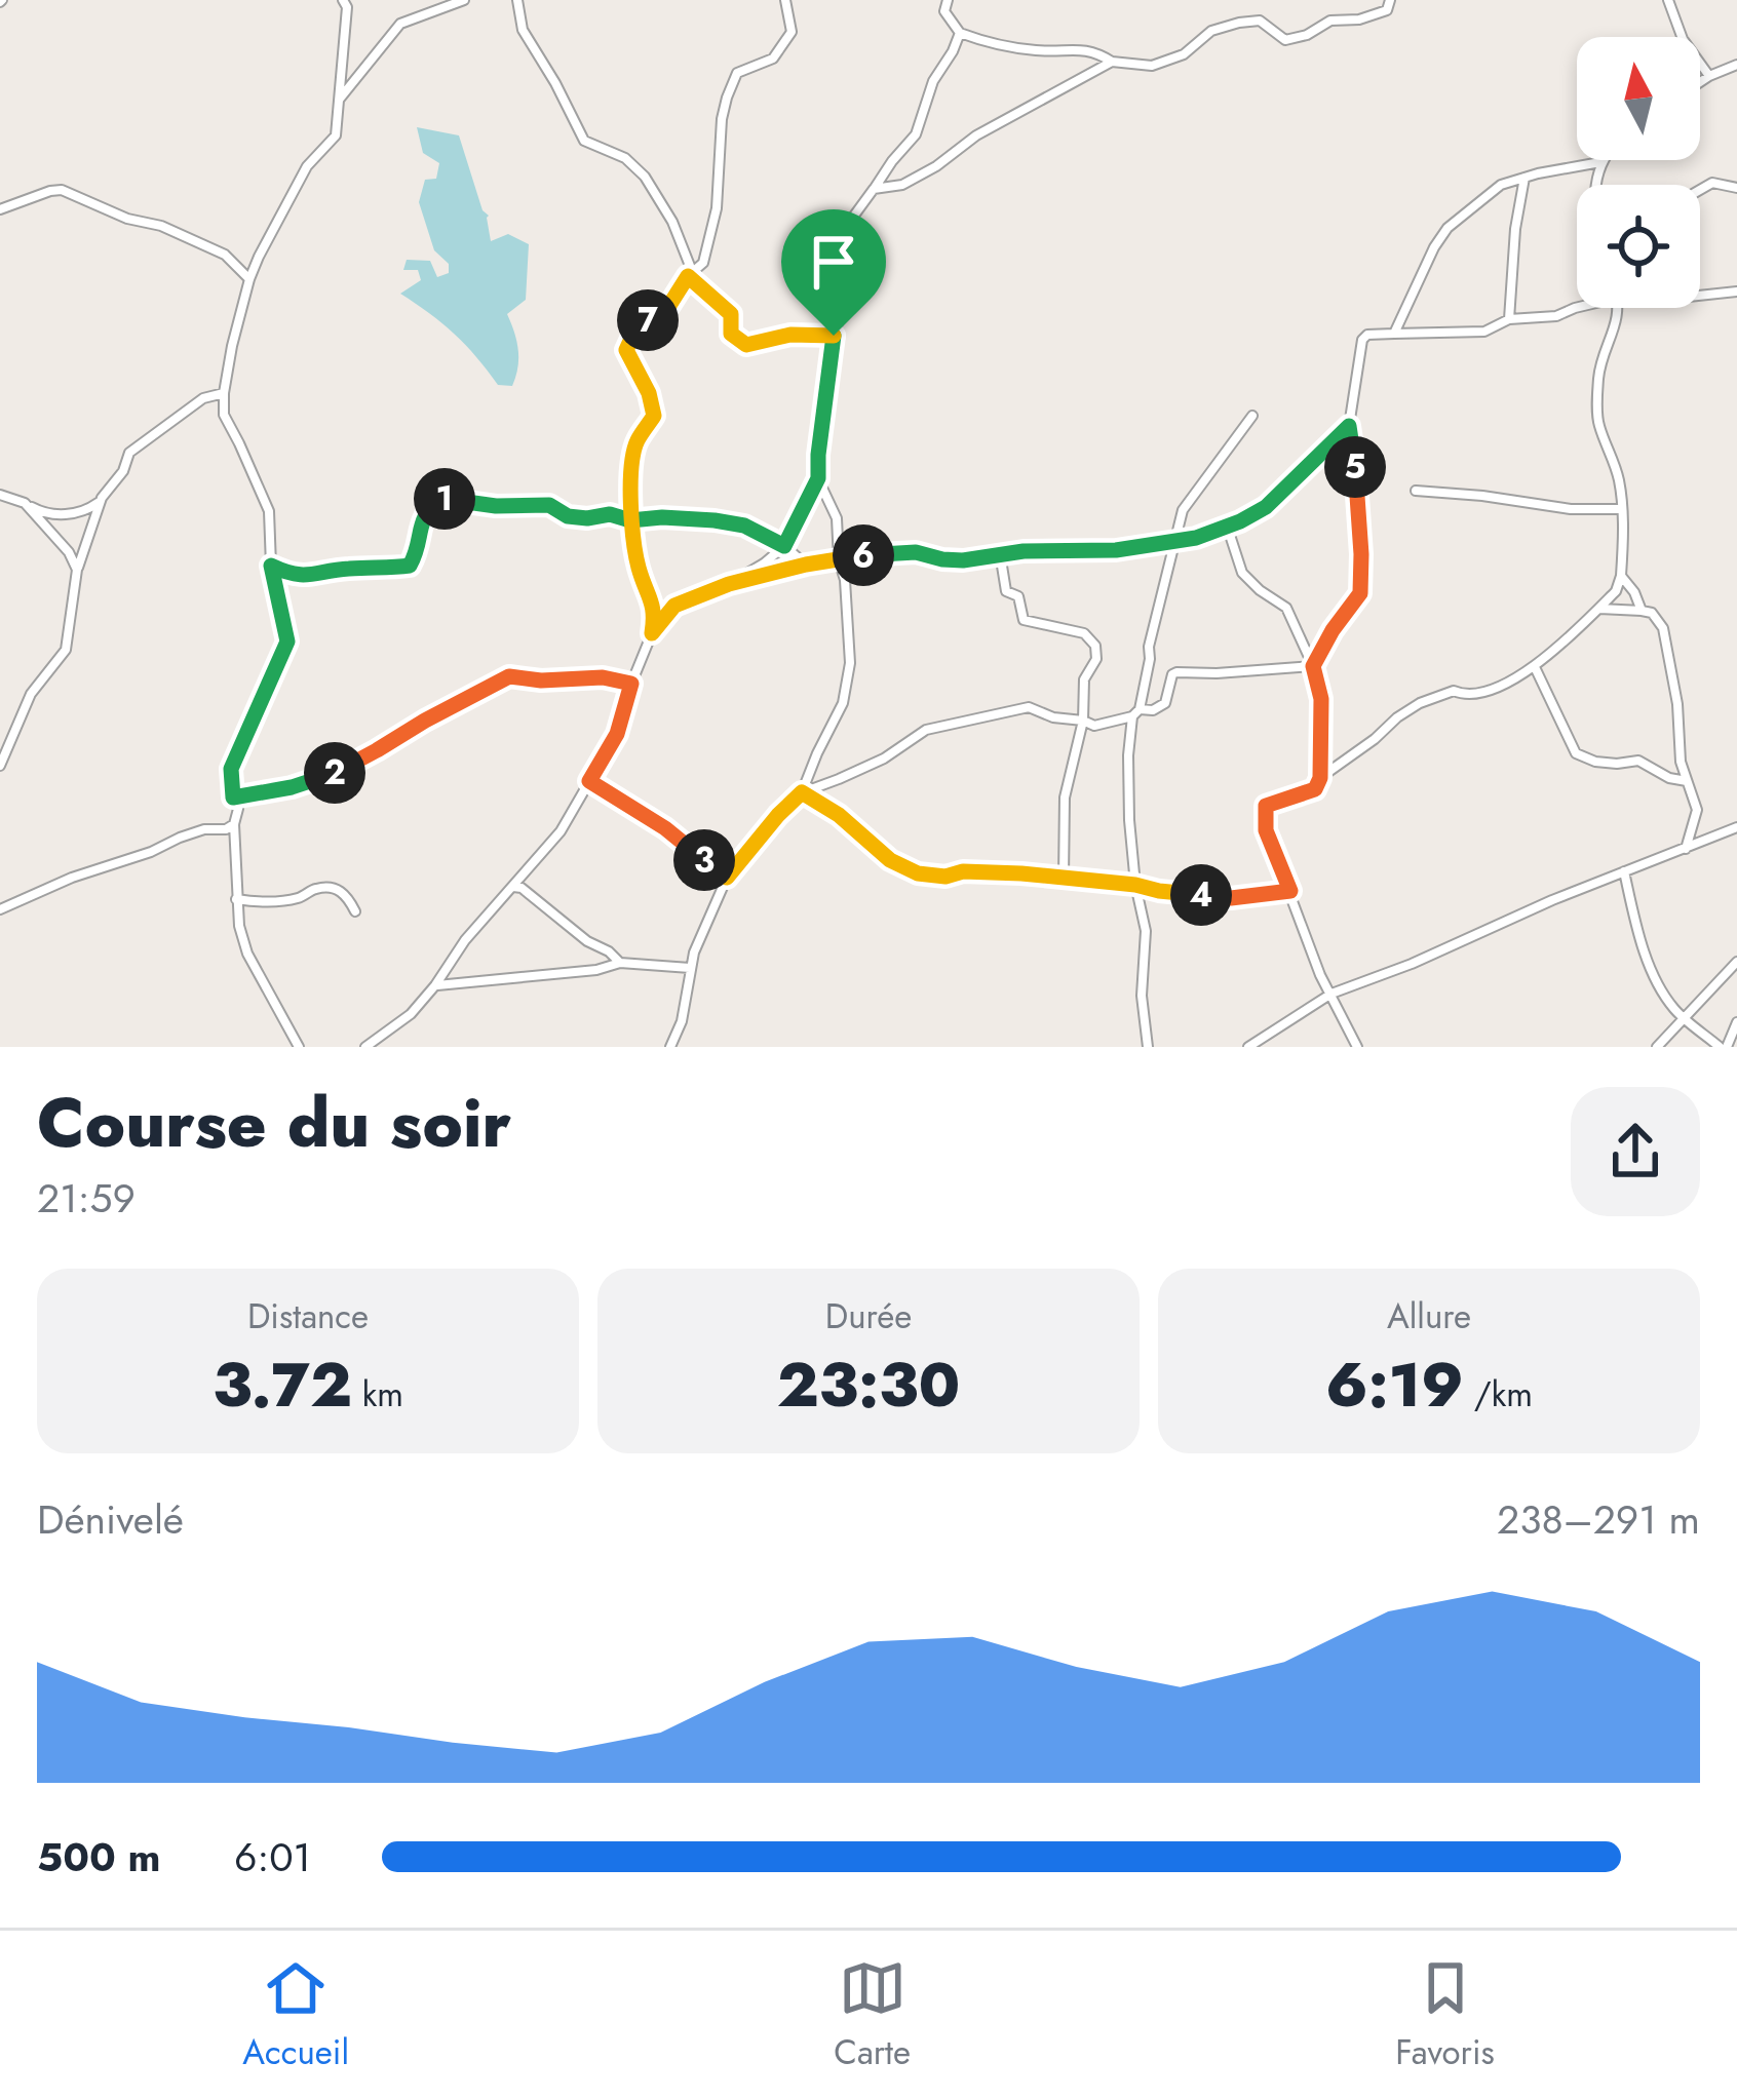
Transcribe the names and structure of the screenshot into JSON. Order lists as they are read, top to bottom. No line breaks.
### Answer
{"north":"top","page":{"pins":["7","5","1","6","2","3","4"],"heading":["Course du soir","21:59"],"stats":[["Distance","3.72 km"],["Durée","23:30"],["Allure","6:19 /km"]],"chart":["Dénivelé","238–291 m"],"list":[{"name":"500 m","note":"6:01"}],"tabs":["Accueil","Carte","Favoris"]}}
